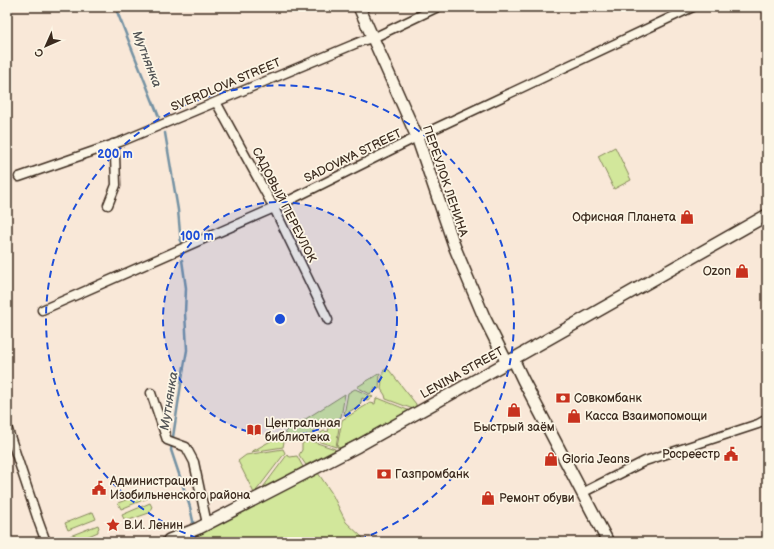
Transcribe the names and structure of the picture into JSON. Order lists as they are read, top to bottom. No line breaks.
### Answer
{"streets":{"street":["SVERDLOVA STREET","SADOVAYA STREET","ПЕРЕУЛОК ЛЕНИНА","САДОВЫЙ ПЕРЕУЛОК","LENINA STREET"]},"crossings":[["SVERDLOVA STREET","ПЕРЕУЛОК ЛЕНИНА"],["SVERDLOVA STREET","САДОВЫЙ ПЕРЕУЛОК"],["SADOVAYA STREET","ПЕРЕУЛОК ЛЕНИНА"],["SADOVAYA STREET","САДОВЫЙ ПЕРЕУЛОК"],["ПЕРЕУЛОК ЛЕНИНА","LENINA STREET"]],"water":["Мутнянка"],"places":{"shop":["Офисная Планета","Ozon","Быстрый заём","Касса Взаимопомощи","Gloria Jeans","Ремонт обуви"],"bank":["Совкомбанк","Газпромбанк"],"library":["Центральная библиотека"],"public building":["Росреестр","Администрация Изобильненского района"],"place":["В.И. Ленин"]},"north":"bottom left","rings":["200 m","100 m"]}
